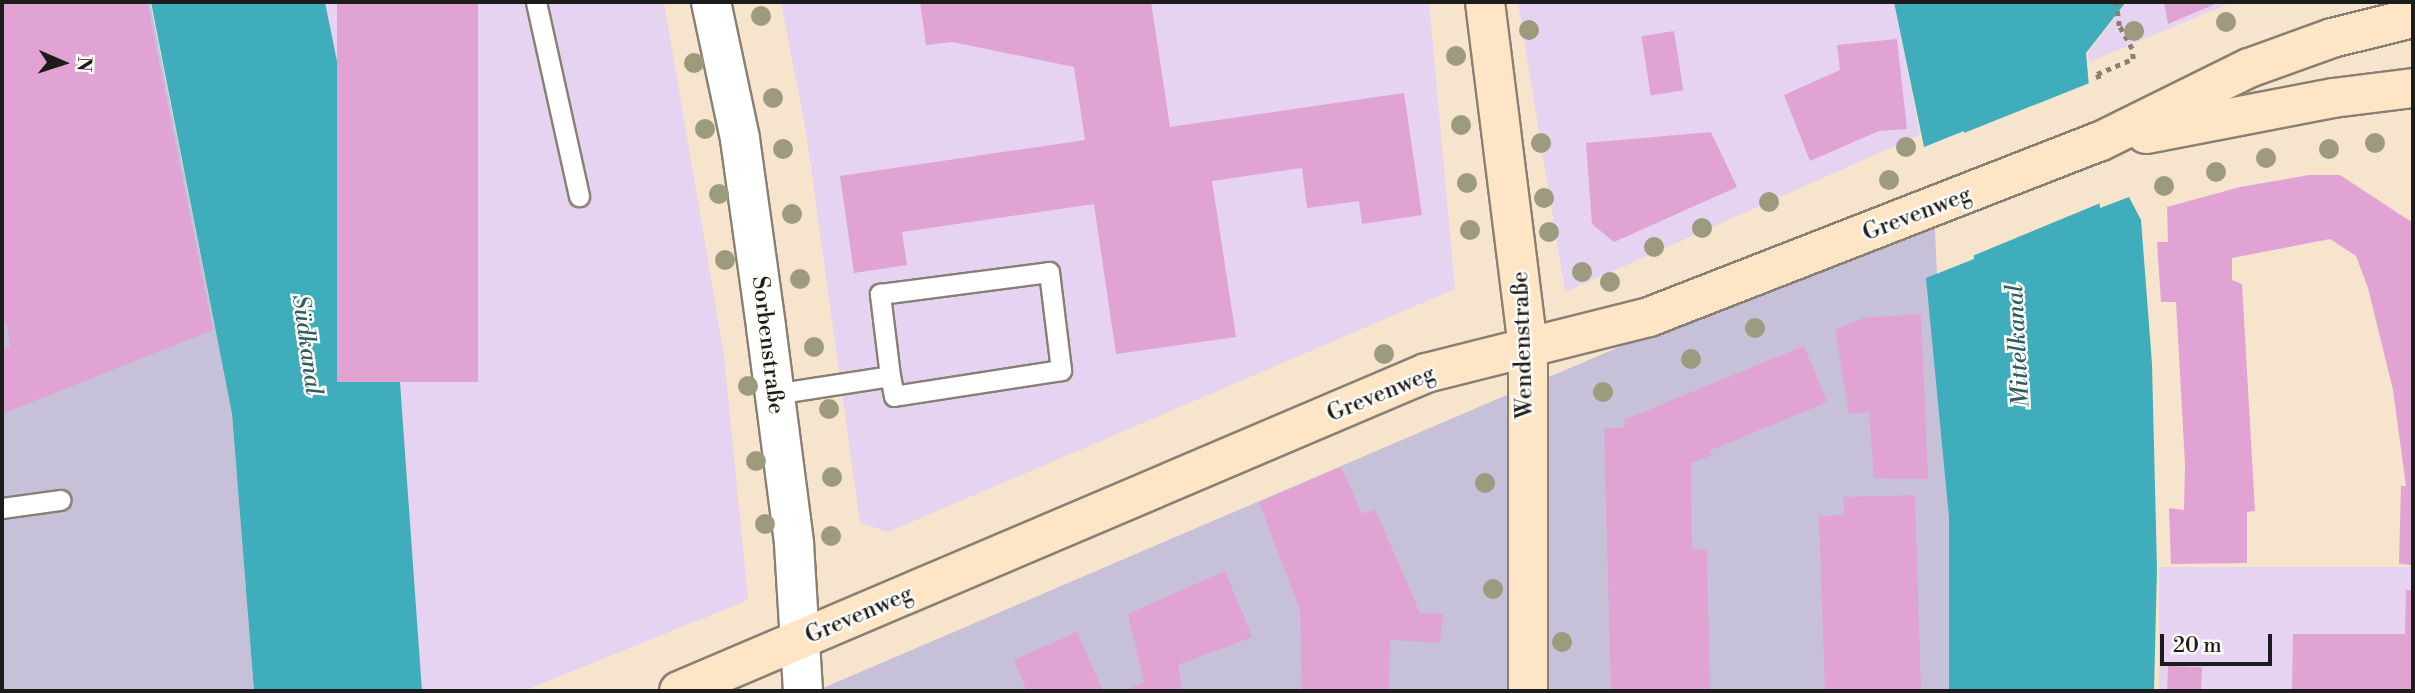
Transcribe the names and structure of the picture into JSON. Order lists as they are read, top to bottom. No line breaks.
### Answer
{"streets":{"main road":["Grevenweg","Wendenstraße"],"street":["Sorbenstraße"]},"crossings":[["Grevenweg","Sorbenstraße"],["Grevenweg","Wendenstraße"]],"water":["Südkanal","Mittelkanal"],"scale_bar":"20 m","north":"right"}
